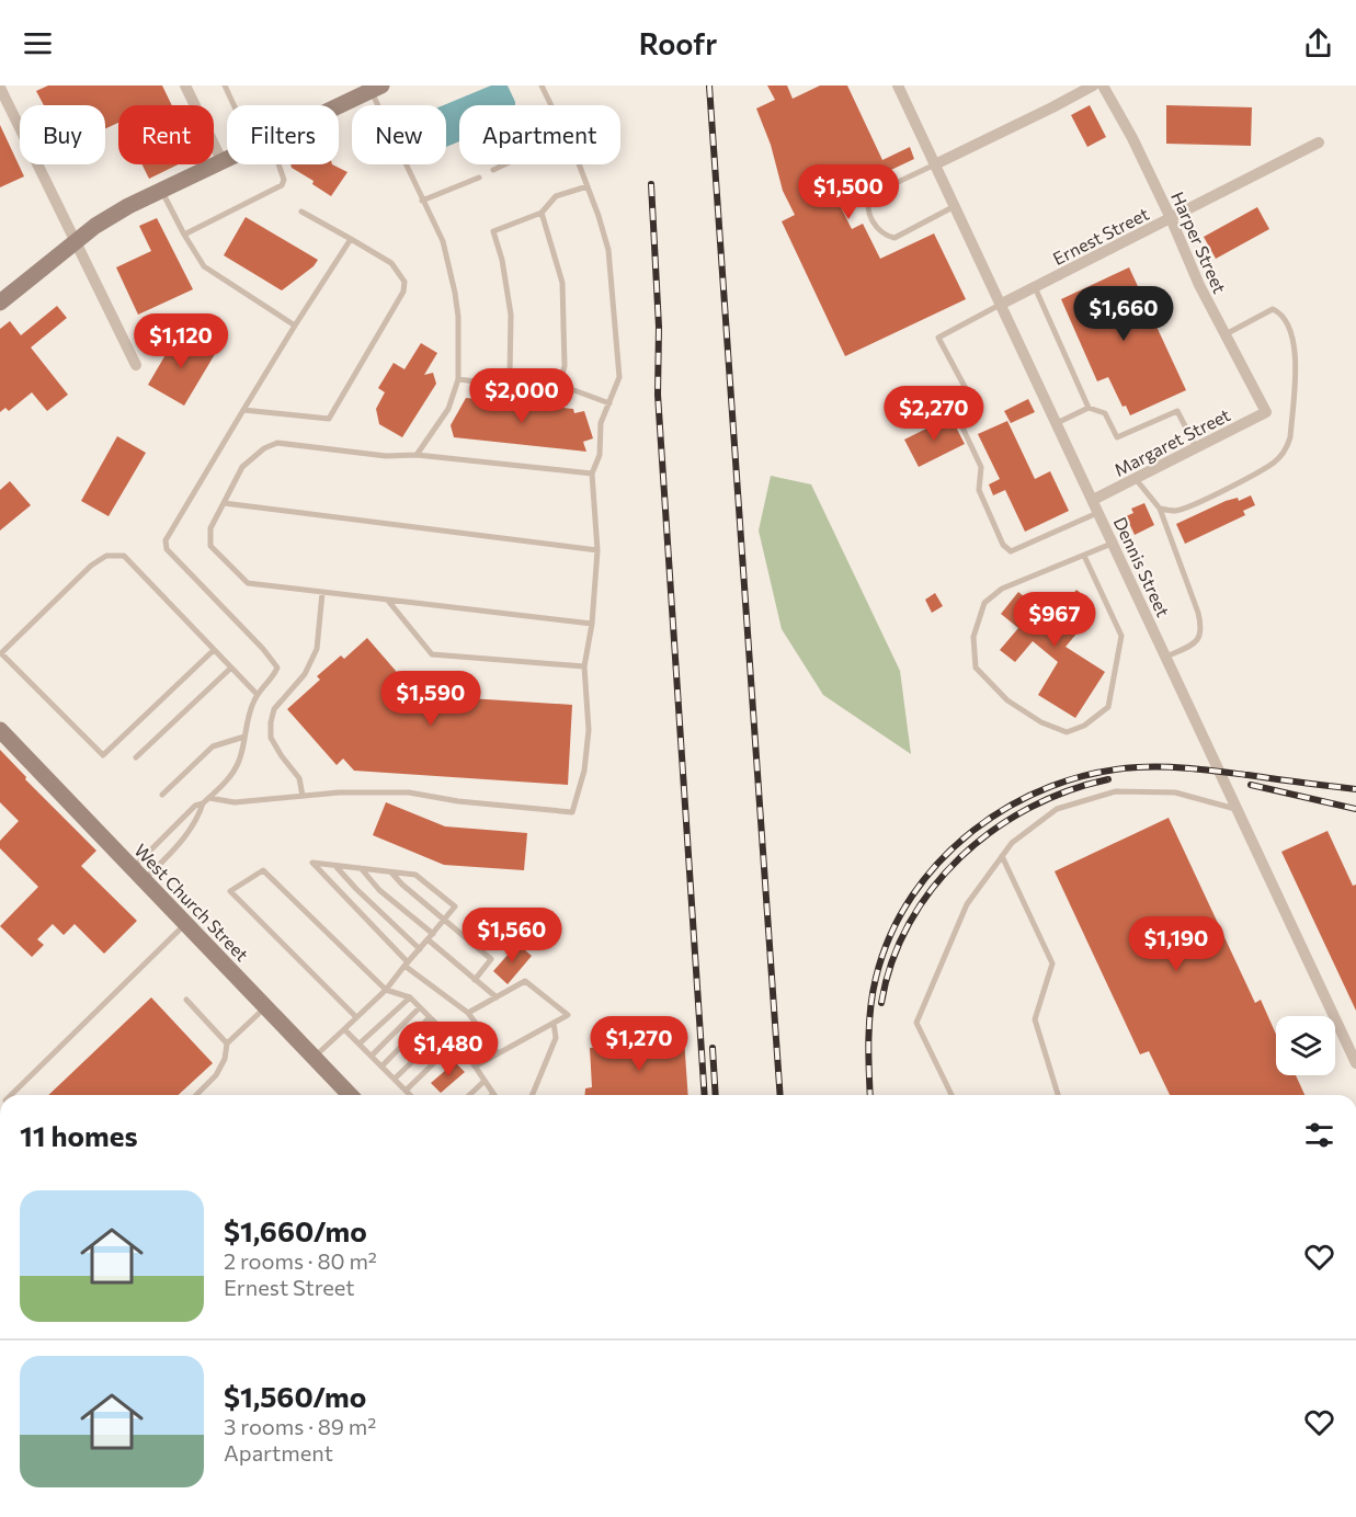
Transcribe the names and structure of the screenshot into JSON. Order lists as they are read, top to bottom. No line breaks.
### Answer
{"streets":{"street":["Ernest Street","Harper Street","Margaret Street","Dennis Street","West Church Street"]},"crossings":[["Ernest Street","Harper Street"],["Ernest Street","Dennis Street"],["Harper Street","Margaret Street"],["Margaret Street","Dennis Street"]],"page":{"header":"Roofr","chip":["Buy","Rent","Filters","New","Apartment"],"price":["$1,500","$1,660","$1,120","$2,000","$2,270","$967","$1,590","$1,560","$1,190","$1,270","$1,480"],"heading":"11 homes","list":[{"name":"$1,660/mo","note":"2 rooms · 80 m² · Ernest Street"},{"name":"$1,560/mo","note":"3 rooms · 89 m² · Apartment"}]}}
